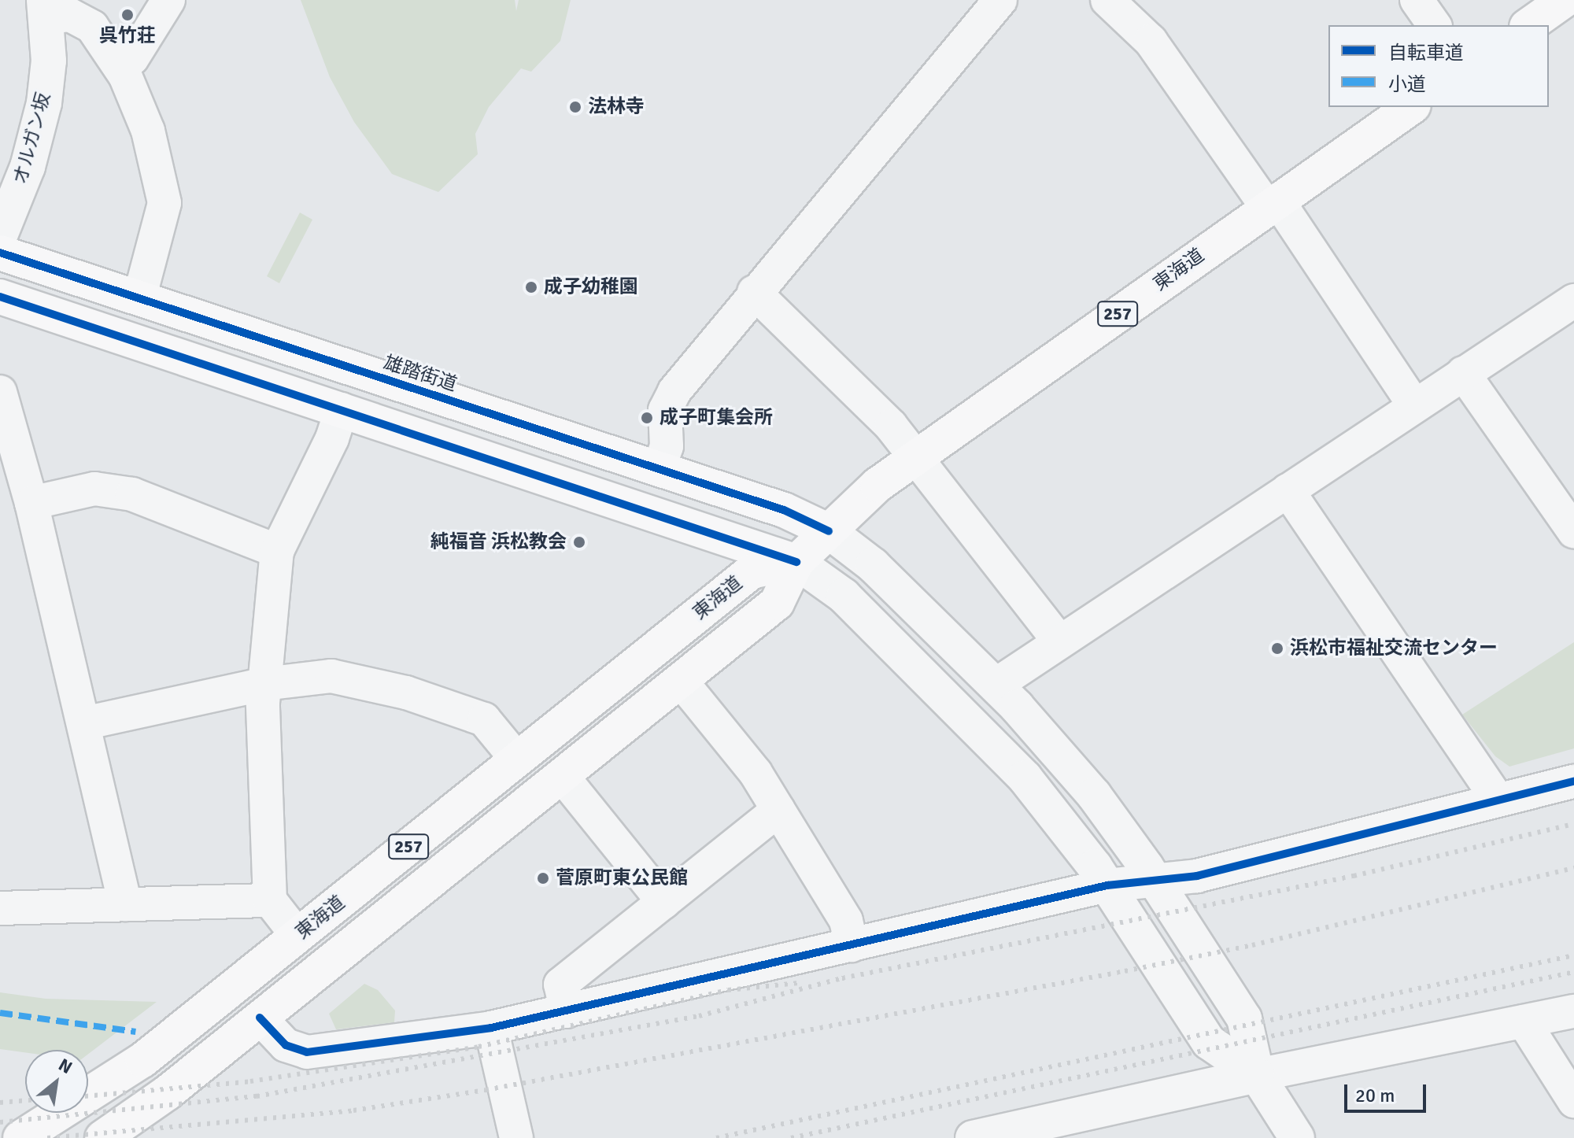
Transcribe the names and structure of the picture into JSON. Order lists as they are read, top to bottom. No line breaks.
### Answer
{"streets":{"main road":["東海道","257","雄踏街道"],"street":["オルガン坂"]},"crossings":[["東海道","257"],["東海道","雄踏街道"],["257","雄踏街道"]],"places":["呉竹荘","法林寺","成子幼稚園","成子町集会所","純福音 浜松教会","浜松市福祉交流センター","菅原町東公民館"],"legend":["自転車道","小道"],"scale_bar":"20 m","north":"top right"}
